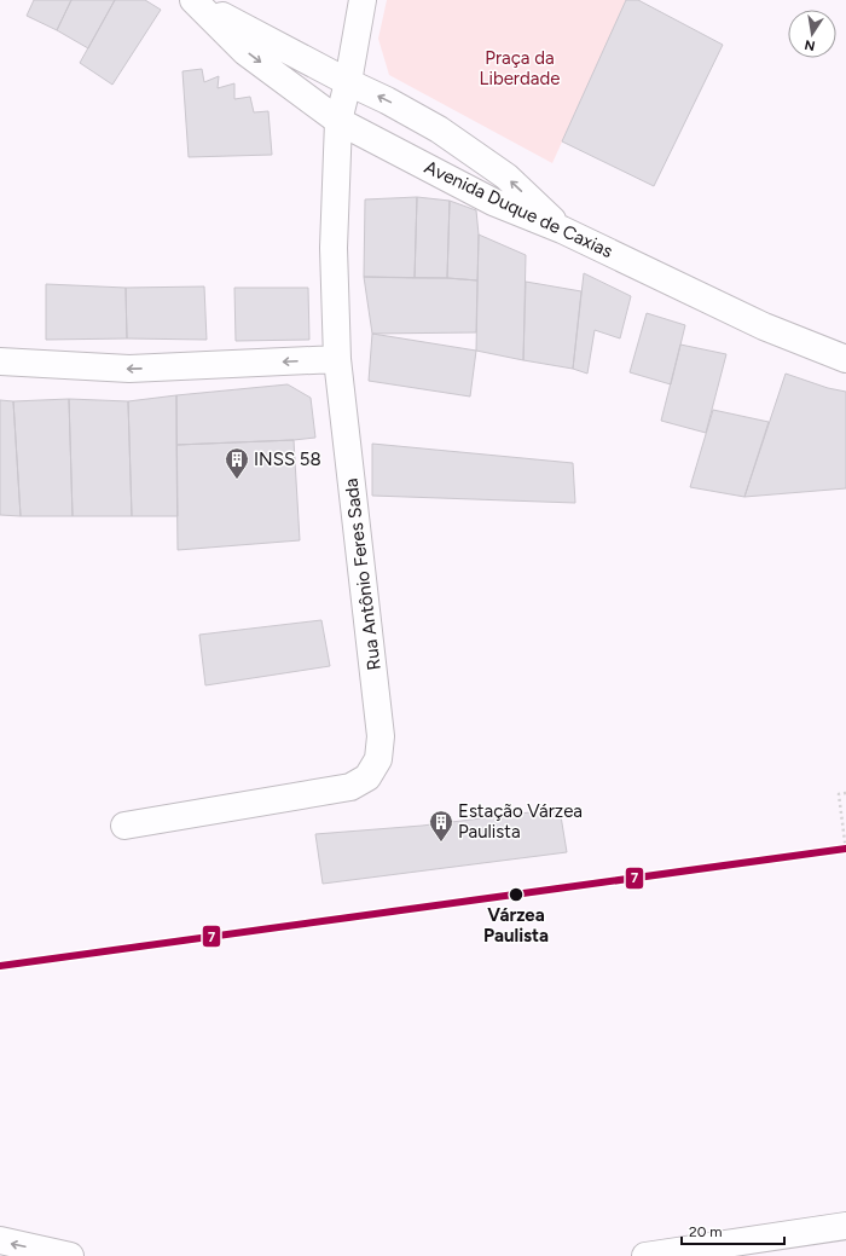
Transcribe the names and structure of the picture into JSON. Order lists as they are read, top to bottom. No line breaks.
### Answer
{"streets":{"main road":["Avenida Duque de Caxias","Rua Antônio Feres Sada"]},"crossings":[["Avenida Duque de Caxias","Rua Antônio Feres Sada"]],"parks":["Praça da Liberdade"],"places":{"building":["INSS 58","Estação Várzea Paulista"],"other":["Várzea Paulista"]},"lines":["transit line 7"],"scale_bar":"20 m","north":"bottom"}
